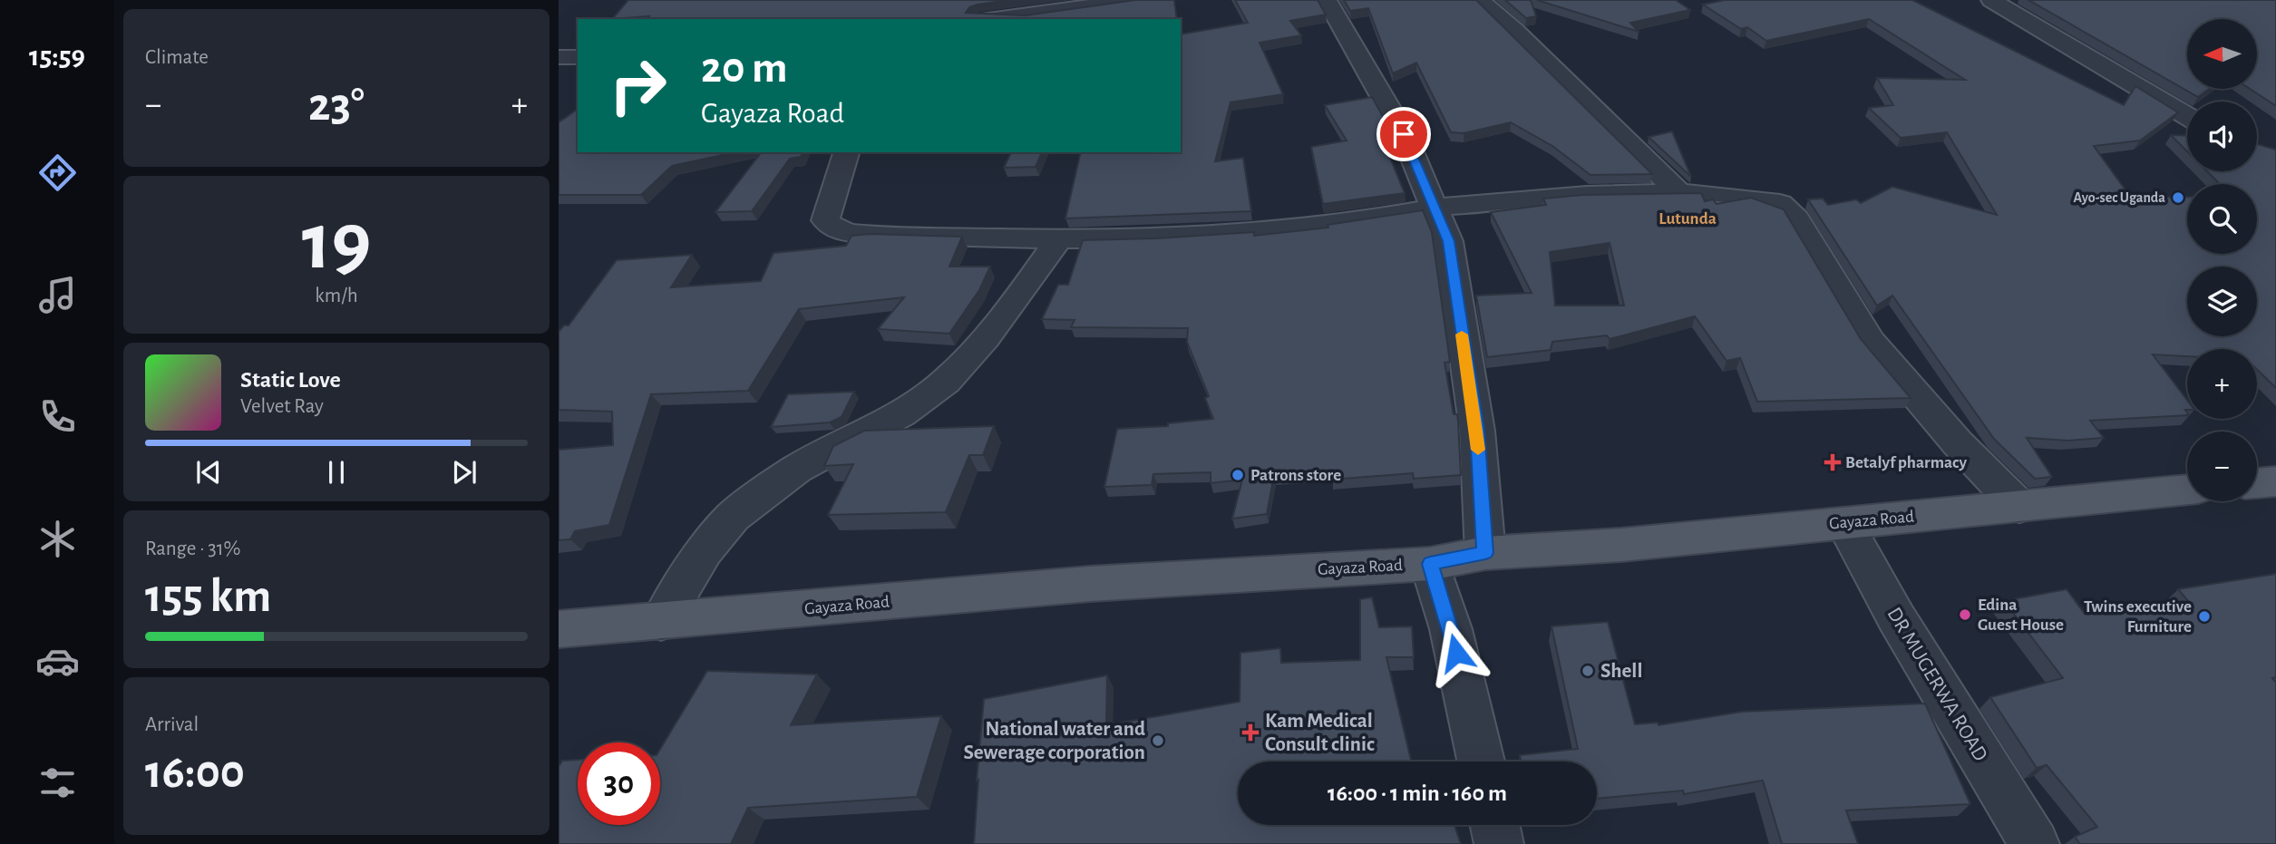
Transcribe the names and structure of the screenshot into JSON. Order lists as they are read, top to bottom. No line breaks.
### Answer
{"streets":{"main road":["Gayaza Road"],"street":["DR MUGERWA ROAD"]},"crossings":[["Gayaza Road","DR MUGERWA ROAD"]],"districts":["Lutunda"],"places":{"other":["Ayo-sec Uganda","Patrons store","Edina Guest House","Twins executive Furniture","Shell","National water and Sewerage corporation"],"health":["Betalyf pharmacy","Kam Medical Consult clinic"]},"north":"left","page":{"tabs":"15:59","tile":["Climate",["19","km/h"],["Range · 31%","155 km"],["Arrival","16:00"]],"map_buttons":["+","−"],"turn":["20 m","Gayaza Road"],"heat":["−","23°","+"],"song":["Static Love","Velvet Ray"],"limit":"30","trip":"16:00 · 1 min · 160 m"}}
